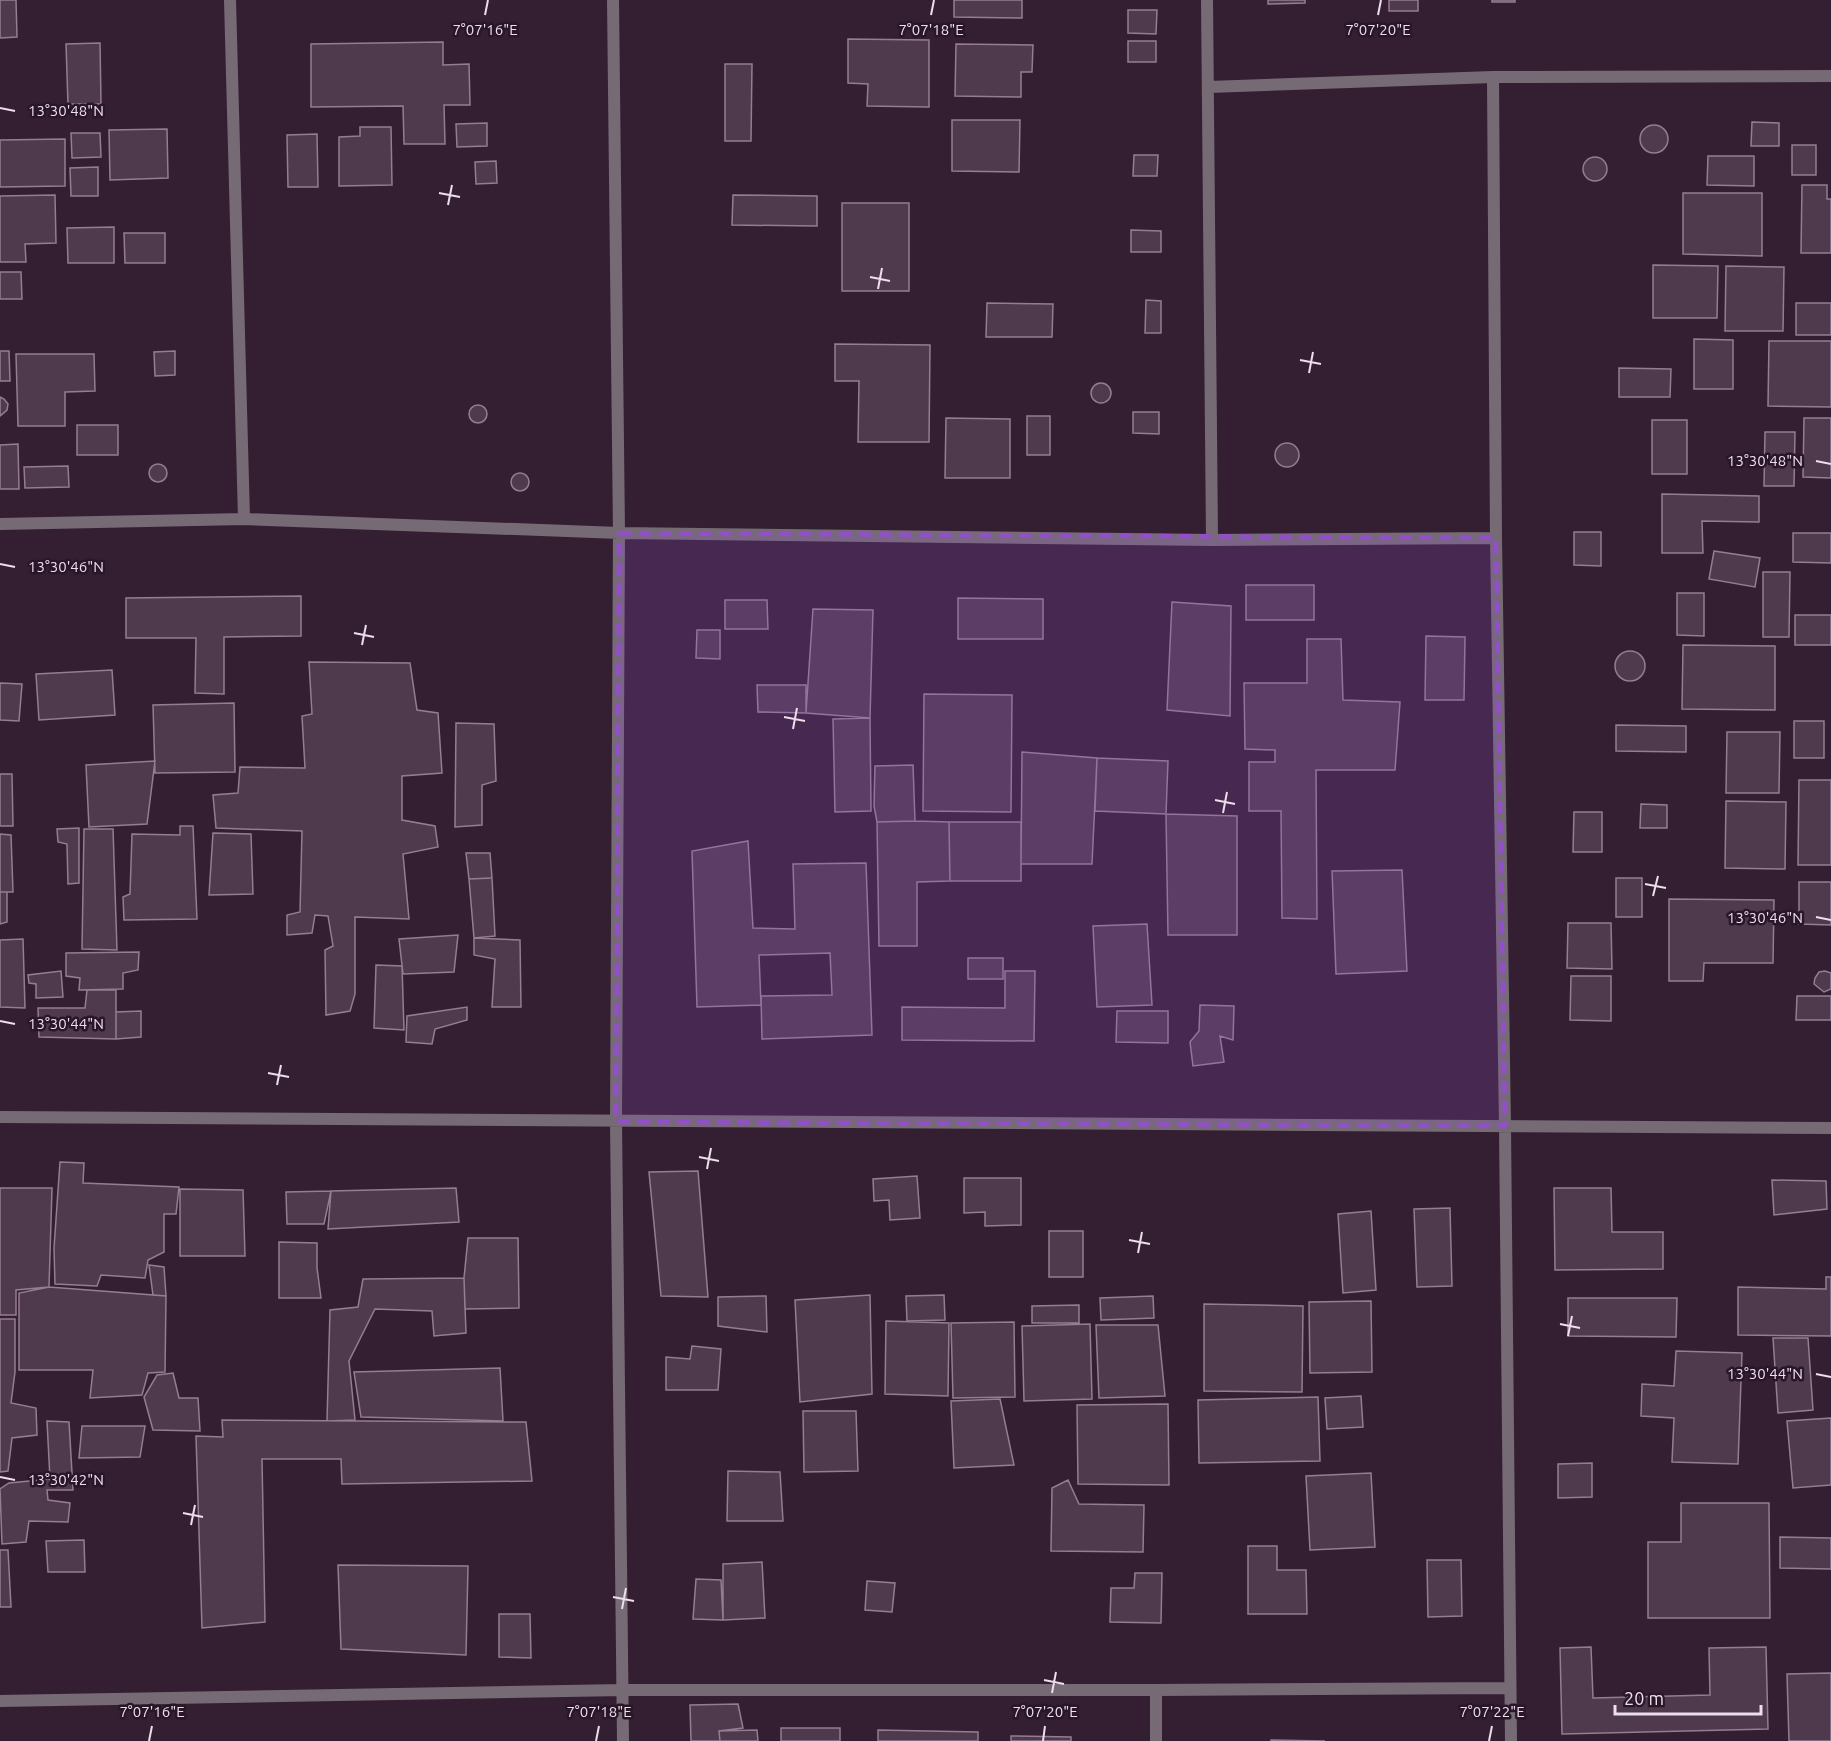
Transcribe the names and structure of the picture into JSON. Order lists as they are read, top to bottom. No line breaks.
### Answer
{"scale_bar":"20 m","coordinates":["7°07'16\"E","7°07'18\"E","7°07'20\"E","13°30'48\"N","13°30'46\"N","13°30'44\"N","13°30'42\"N","7°07'22\"E"]}
